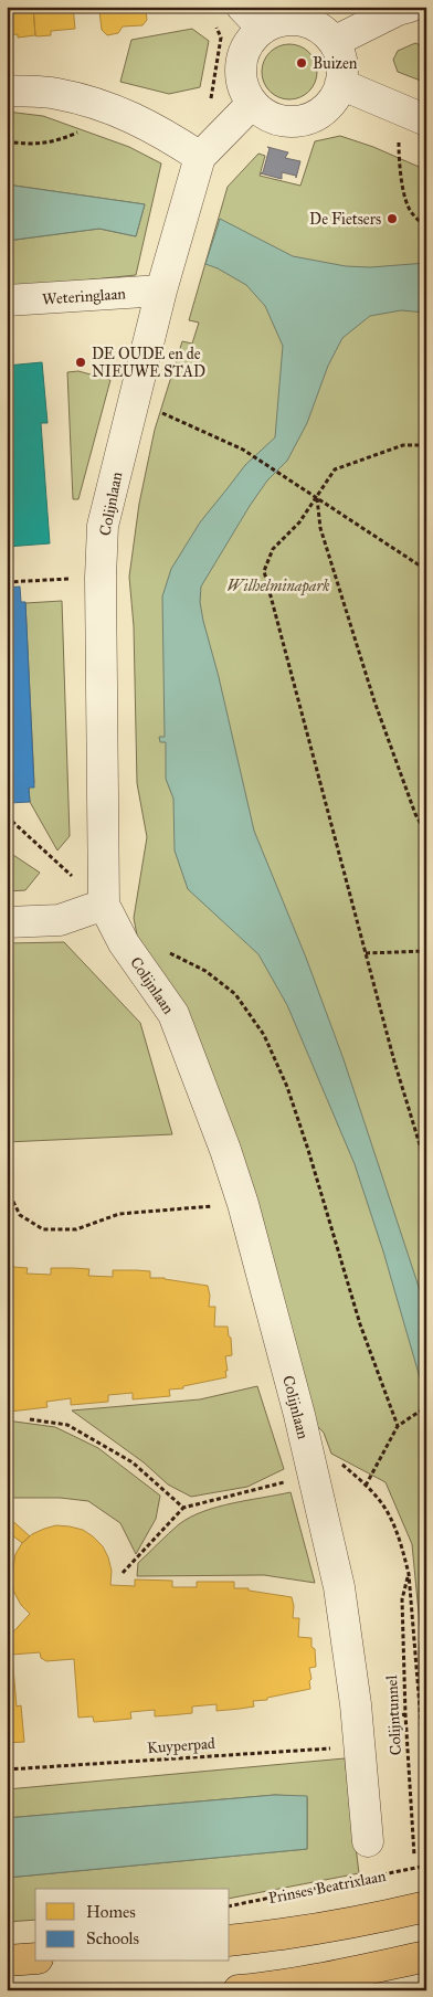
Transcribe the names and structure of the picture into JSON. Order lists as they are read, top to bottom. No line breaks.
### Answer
{"streets":{"street":["Weteringlaan","Colijnlaan"],"path":["Colijntunnel","Kuyperpad","Prinses Beatrixlaan"]},"crossings":[["Weteringlaan","Colijnlaan"],["Colijnlaan","Kuyperpad"]],"parks":["Wilhelminapark"],"places":["Buizen","De Fietsers","DE OUDE en de NIEUWE STAD"],"legend":["Homes","Schools"]}
